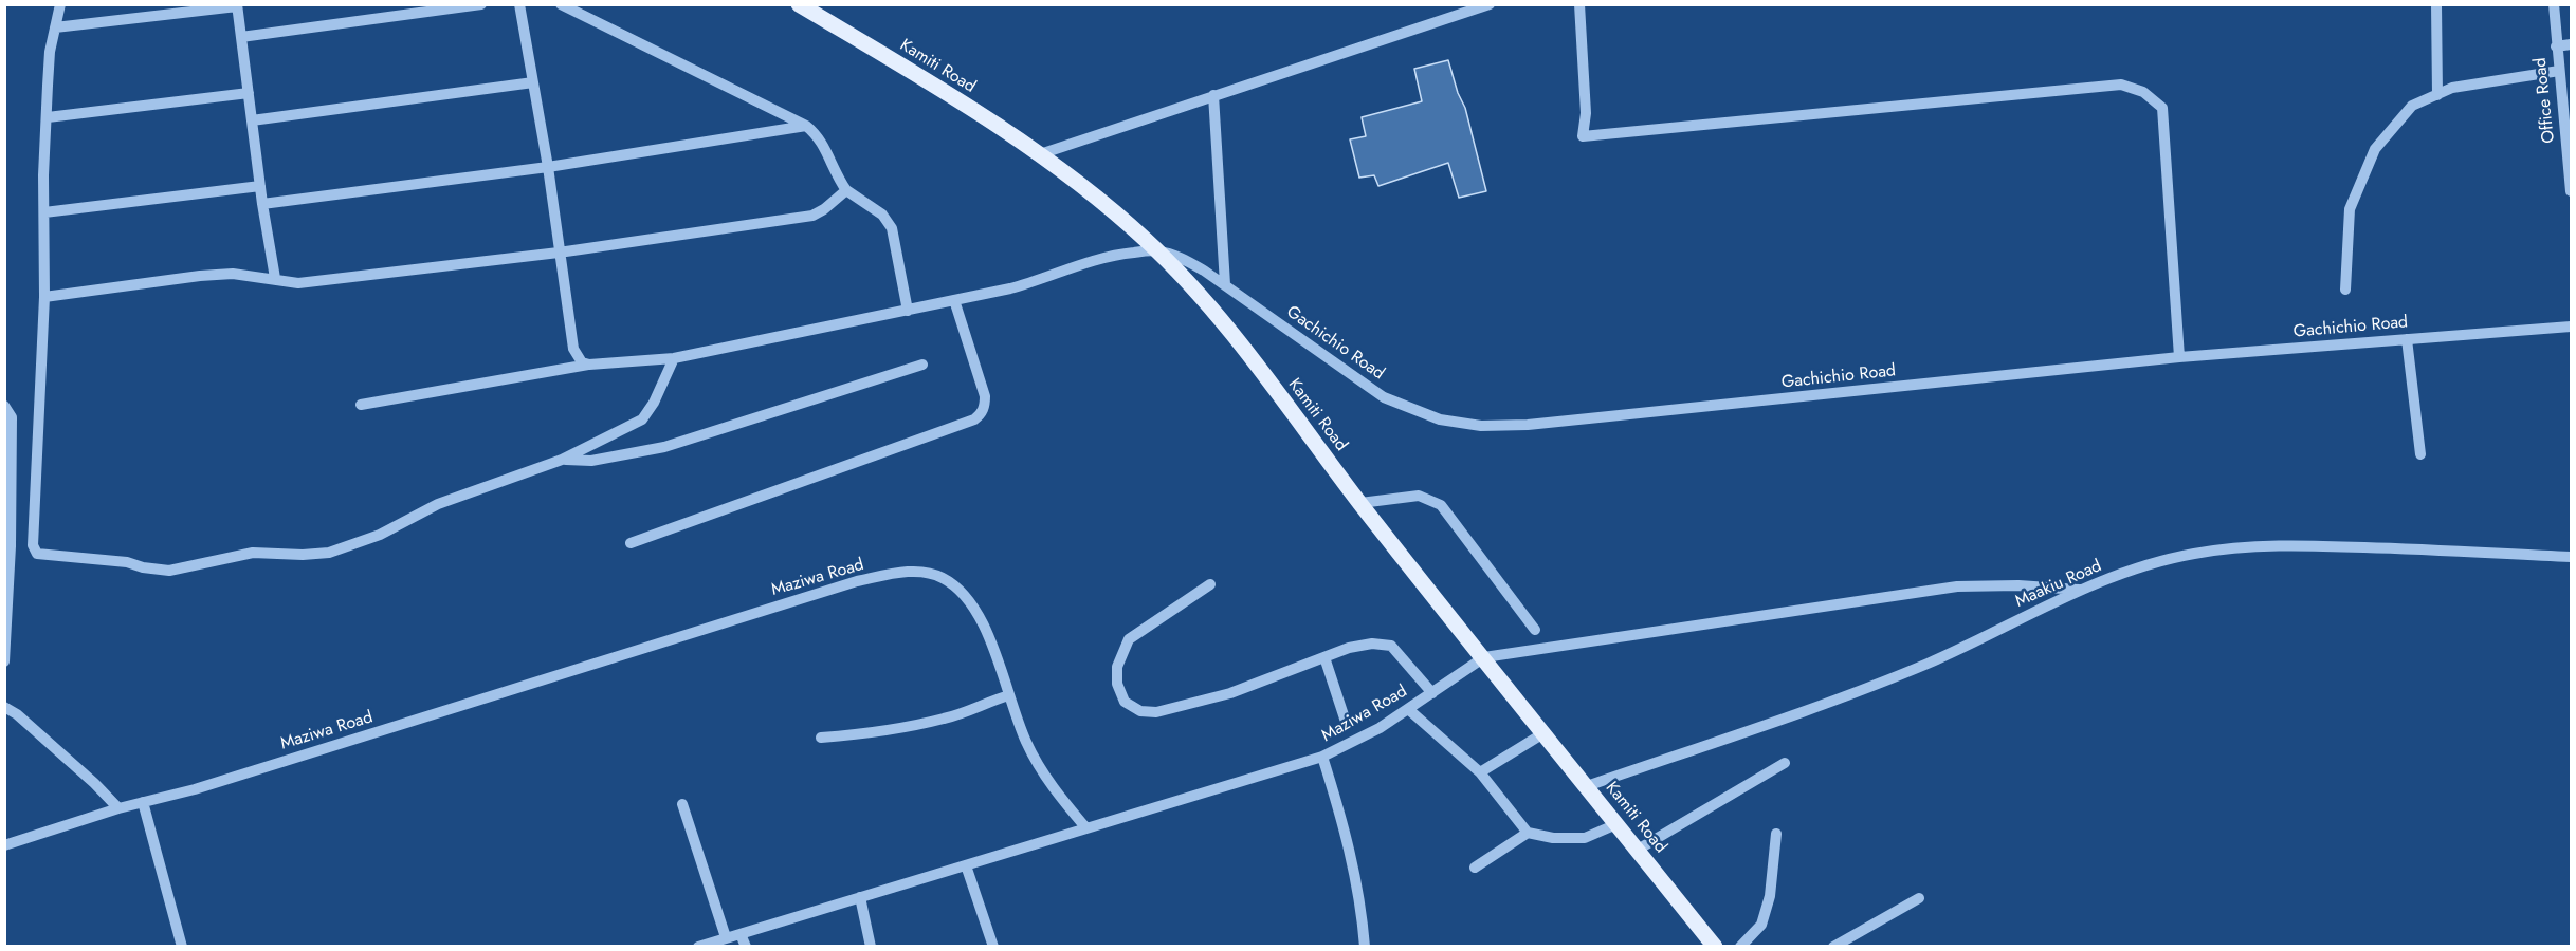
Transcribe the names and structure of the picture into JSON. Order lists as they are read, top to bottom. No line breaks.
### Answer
{"streets":{"main road":["Kamiti Road"],"street":["Office Road","Gachichio Road","Maziwa Road","Maakiu Road"]},"crossings":[["Kamiti Road","Gachichio Road"],["Kamiti Road","Maziwa Road"],["Kamiti Road","Maakiu Road"]]}
